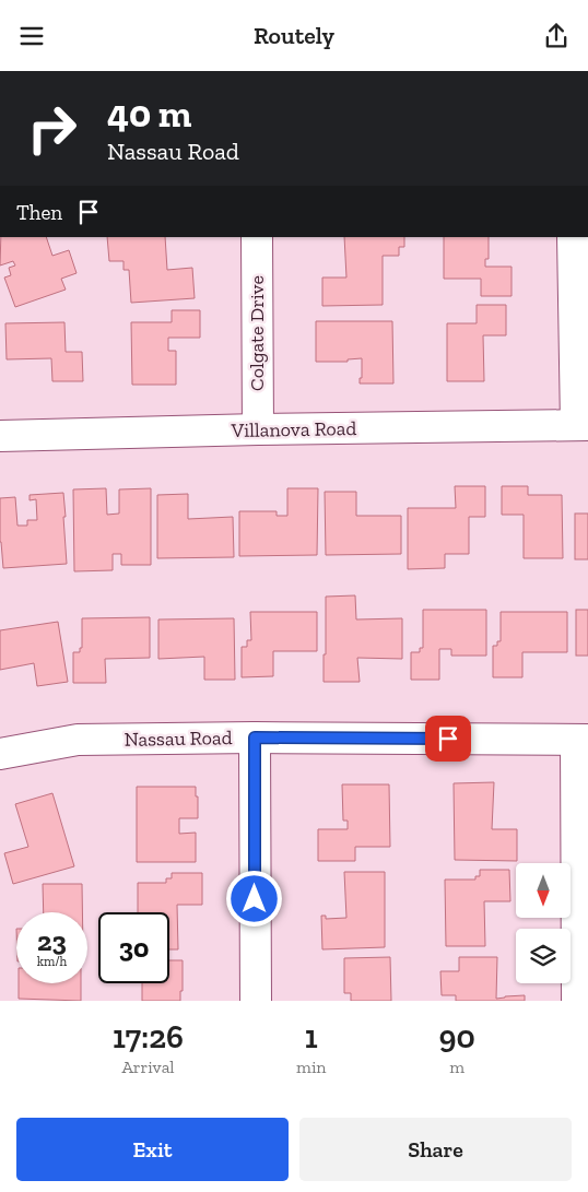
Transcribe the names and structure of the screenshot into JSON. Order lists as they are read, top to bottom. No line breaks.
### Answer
{"streets":{"street":["Colgate Drive","Villanova Road","Nassau Road"]},"crossings":[["Colgate Drive","Villanova Road"]],"north":"bottom","page":{"header":"Routely","turn":["40 m","Nassau Road"],"then":"Then","speed":"23 km/h","limit":"30","eta":["17:26","Arrival","1","min","90","m"],"buttons":["Exit","Share"]}}
